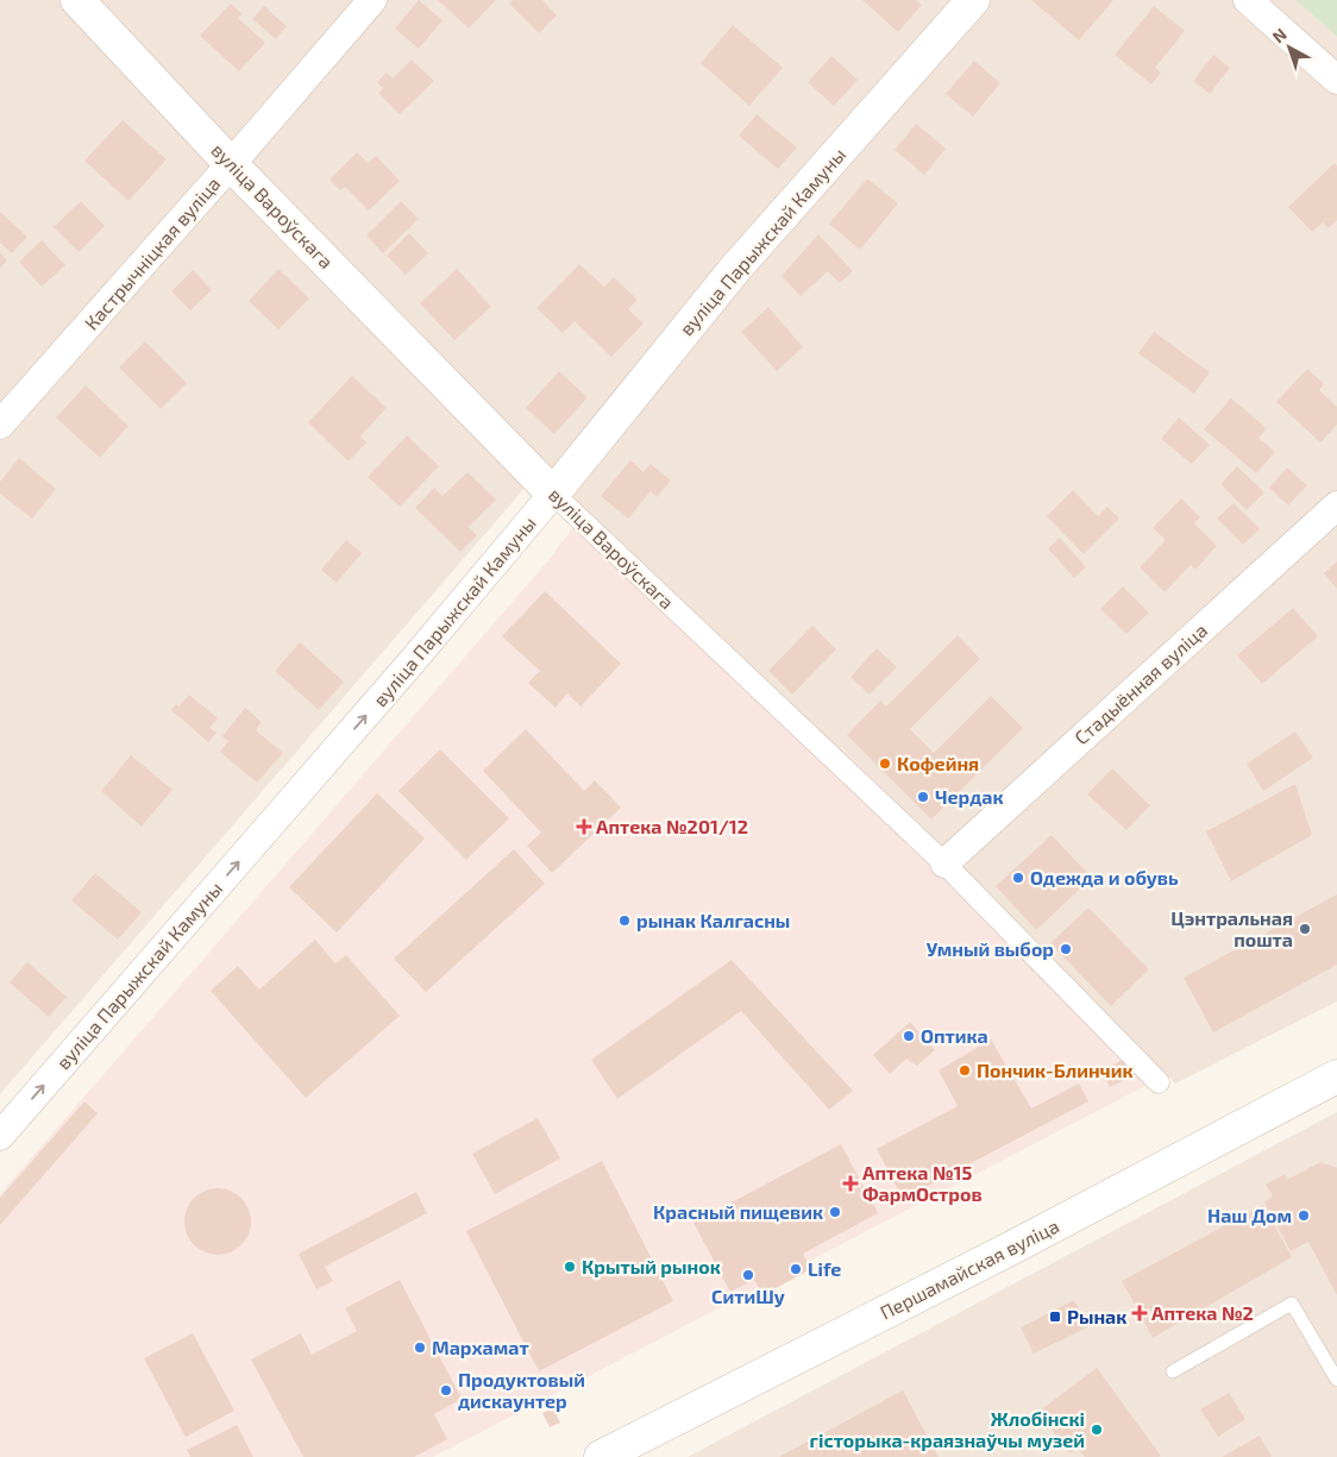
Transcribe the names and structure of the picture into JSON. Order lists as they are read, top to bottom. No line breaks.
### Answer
{"streets":{"street":["вуліца Вароўскага","вуліца Парыжскай Камуны","Кастрычніцкая вуліца","Стадыённая вуліца","Першамайская вуліца"]},"crossings":[["вуліца Вароўскага","вуліца Парыжскай Камуны"],["вуліца Вароўскага","Кастрычніцкая вуліца"],["вуліца Вароўскага","Стадыённая вуліца"]],"one_way":["вуліца Парыжскай Камуны"],"places":{"other":["Кофейня","Чердак","Одежда и обувь","рынак Калгасны","Цэнтральная пошта","Умный выбор","Оптика","Пончик-Блинчик","Красный пищевик","Наш Дом","Крытый рынок","Life","СитиШу","Мархамат","Продуктовый дискаунтер","Жлобінскі гісторыка-краязнаўчы музей"],"health":["Аптека №201/12","Аптека №15 ФармОстров","Аптека №2"],"transit":["Рынак"]},"north":"top left"}
